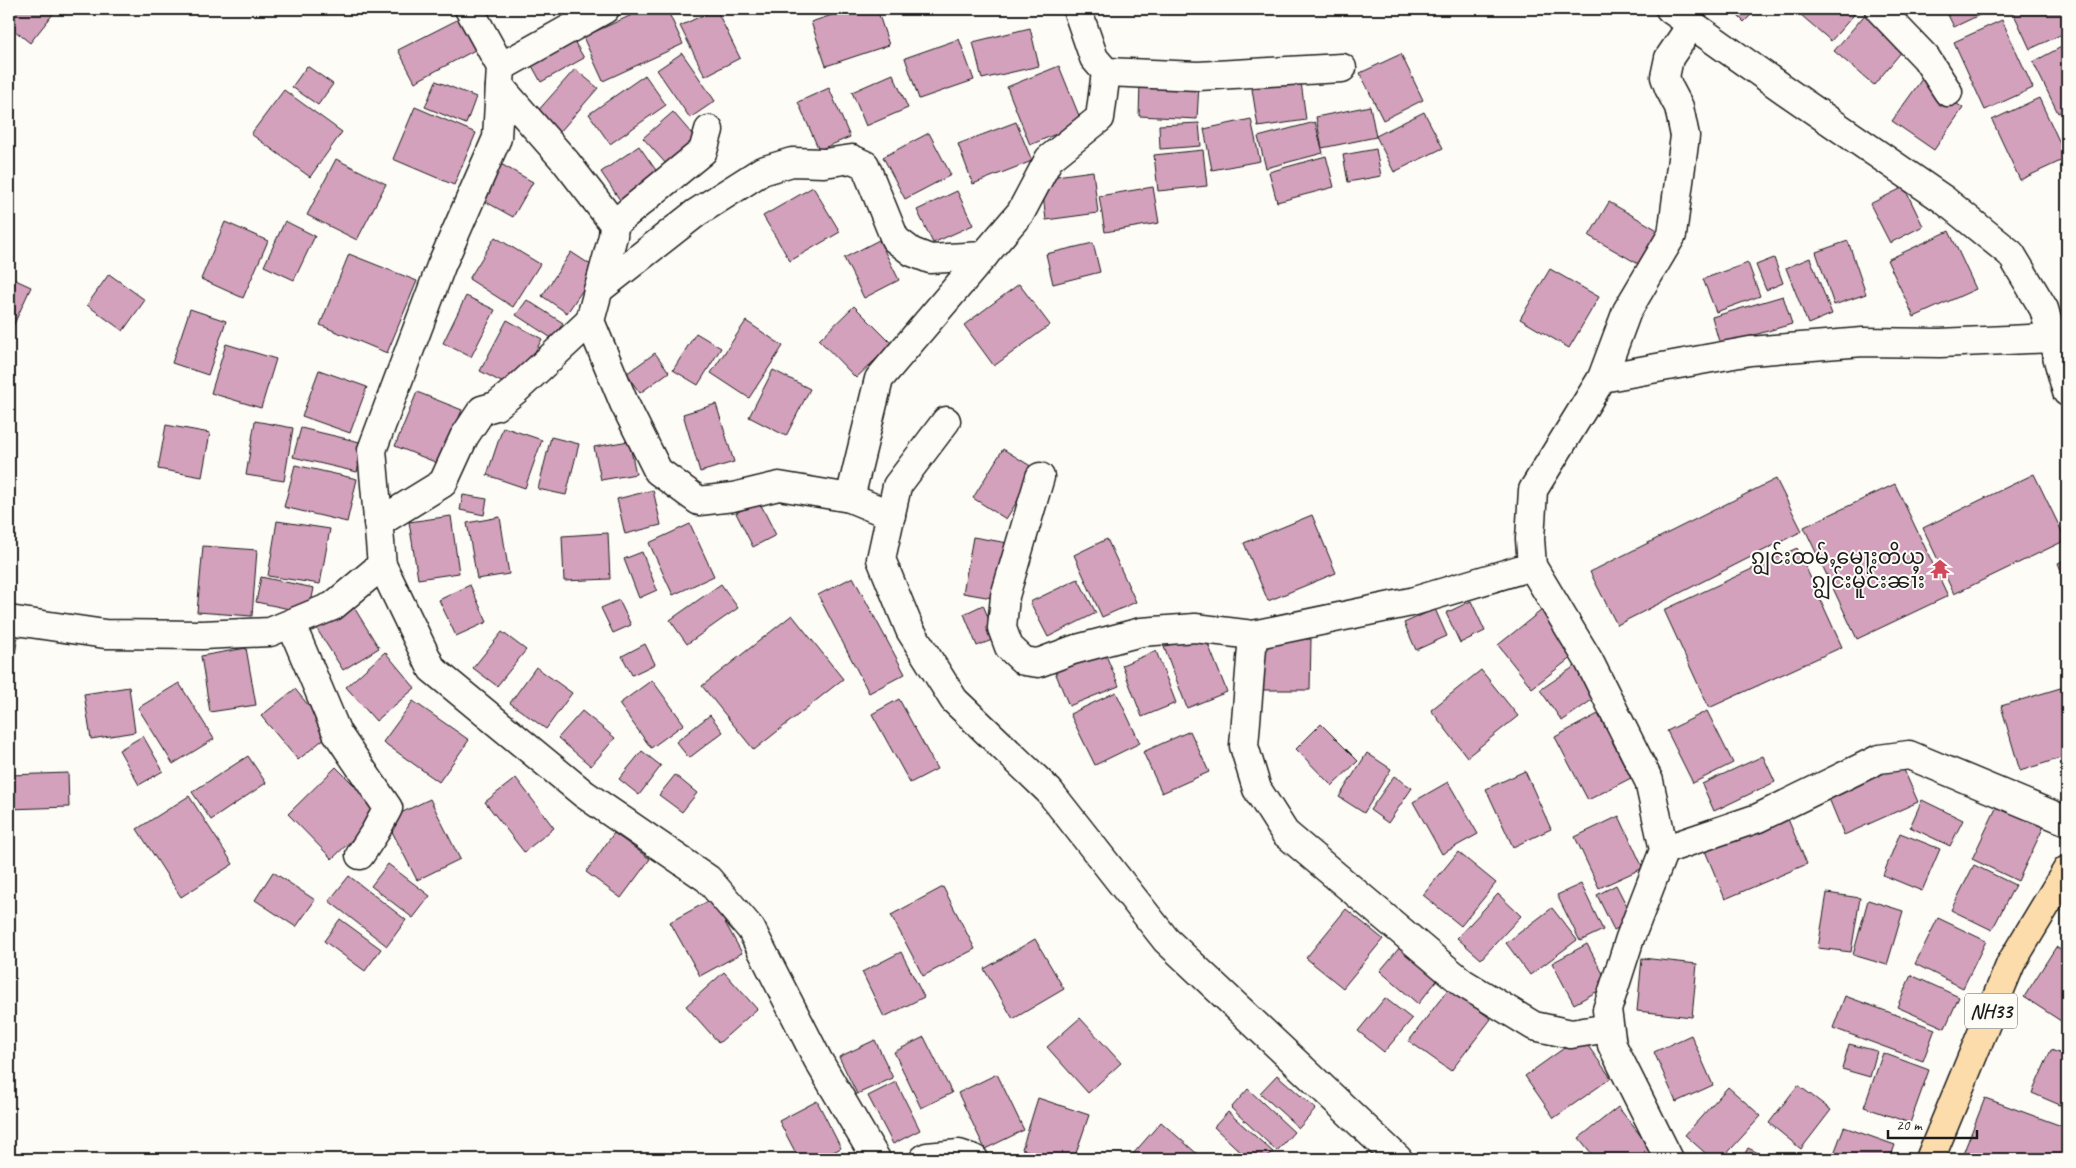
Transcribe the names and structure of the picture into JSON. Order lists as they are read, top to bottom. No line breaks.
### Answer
{"streets":{"highway":["NH33"]},"places":{"temple":["ၵျွင်းထမ်ႇမေႃးတိယ ၵျွင်းမိူင်းၼၢႆး"]},"scale_bar":"20 m"}
